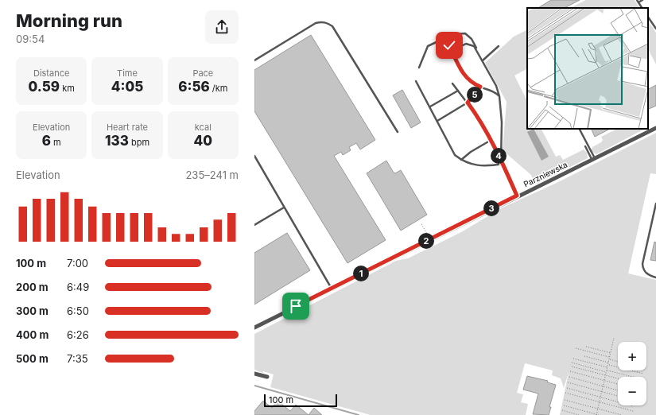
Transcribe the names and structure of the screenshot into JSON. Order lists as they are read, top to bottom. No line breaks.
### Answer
{"streets":{"street":["Parzniewska"]},"scale_bar":"100 m","page":{"heading":["Morning run","09:54"],"stats":[["Distance","0.59 km"],["Time","4:05"],["Pace","6:56 /km"],["Elevation","6 m"],["Heart rate","133 bpm"],["kcal","40"]],"pins":["5","4","3","2","1"],"chart":["Elevation","235–241 m"],"list":[{"name":"100 m","note":"7:00"},{"name":"200 m","note":"6:49"},{"name":"300 m","note":"6:50"},{"name":"400 m","note":"6:26"},{"name":"500 m","note":"7:35"}],"map_buttons":["+","−"],"scale":"100 m"}}
